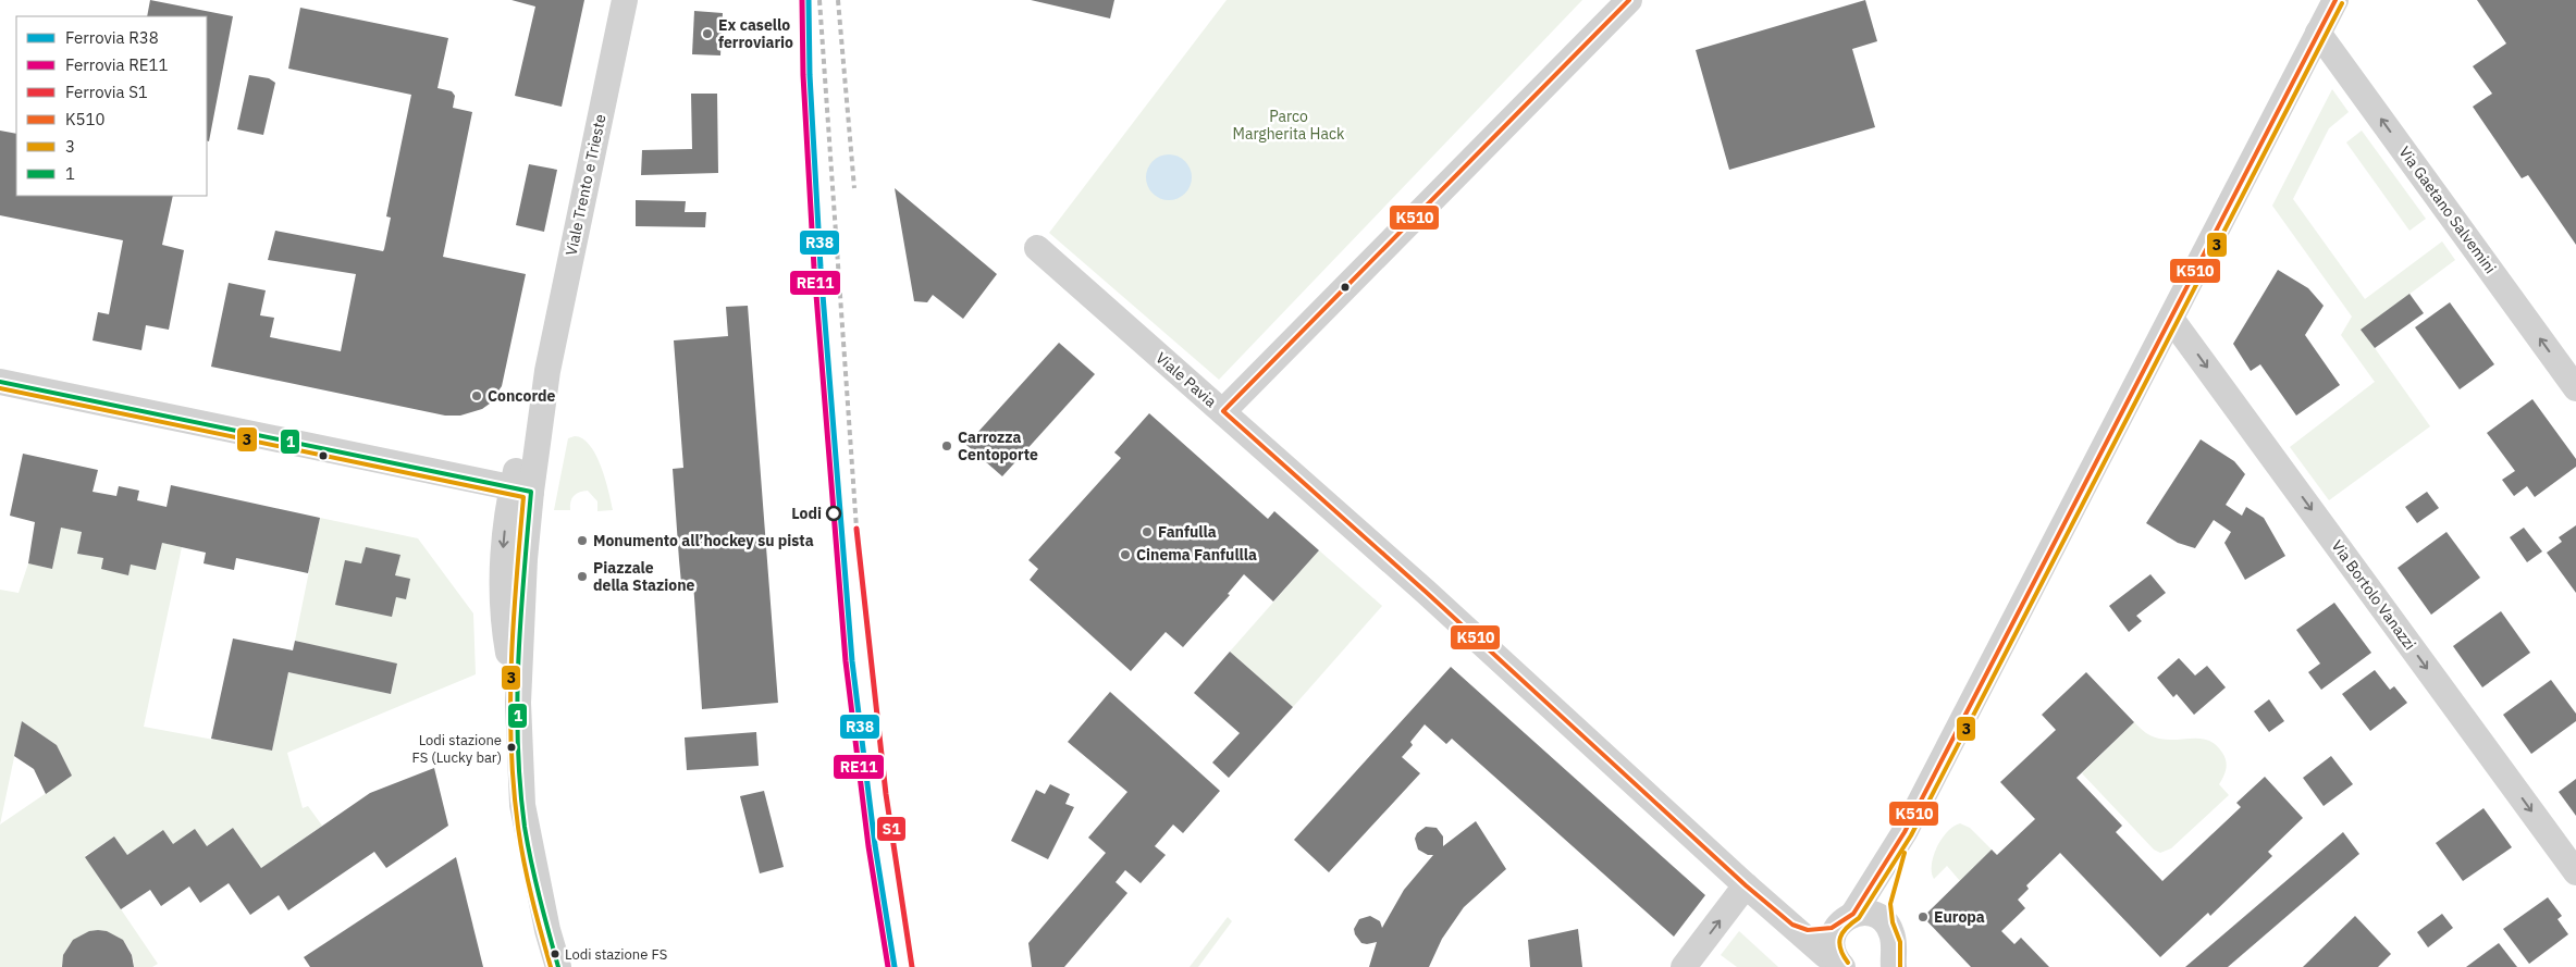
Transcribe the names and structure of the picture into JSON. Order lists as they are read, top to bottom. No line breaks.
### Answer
{"streets":{"street":["Viale Trento e Trieste","Via Gaetano Salvemini","Viale Pavia","Via Bortolo Vanazzi"]},"one_way":["Via Gaetano Salvemini","Via Bortolo Vanazzi"],"parks":["Parco Margherita Hack"],"places":["Ex casello ferroviario","Concorde","Carrozza Centoporte","Lodi","Fanfulla","Monumento all’hockey su pista","Cinema Fanfullla","Piazzale della Stazione","Lodi stazione FS (Lucky bar)","Europa","Lodi stazione FS"],"lines":["rail line R38","rail line RE11","transit line K510","transit line 3","transit line 1","rail line S1"],"legend":["Ferrovia R38","Ferrovia RE11","Ferrovia S1","K510","3","1"]}
